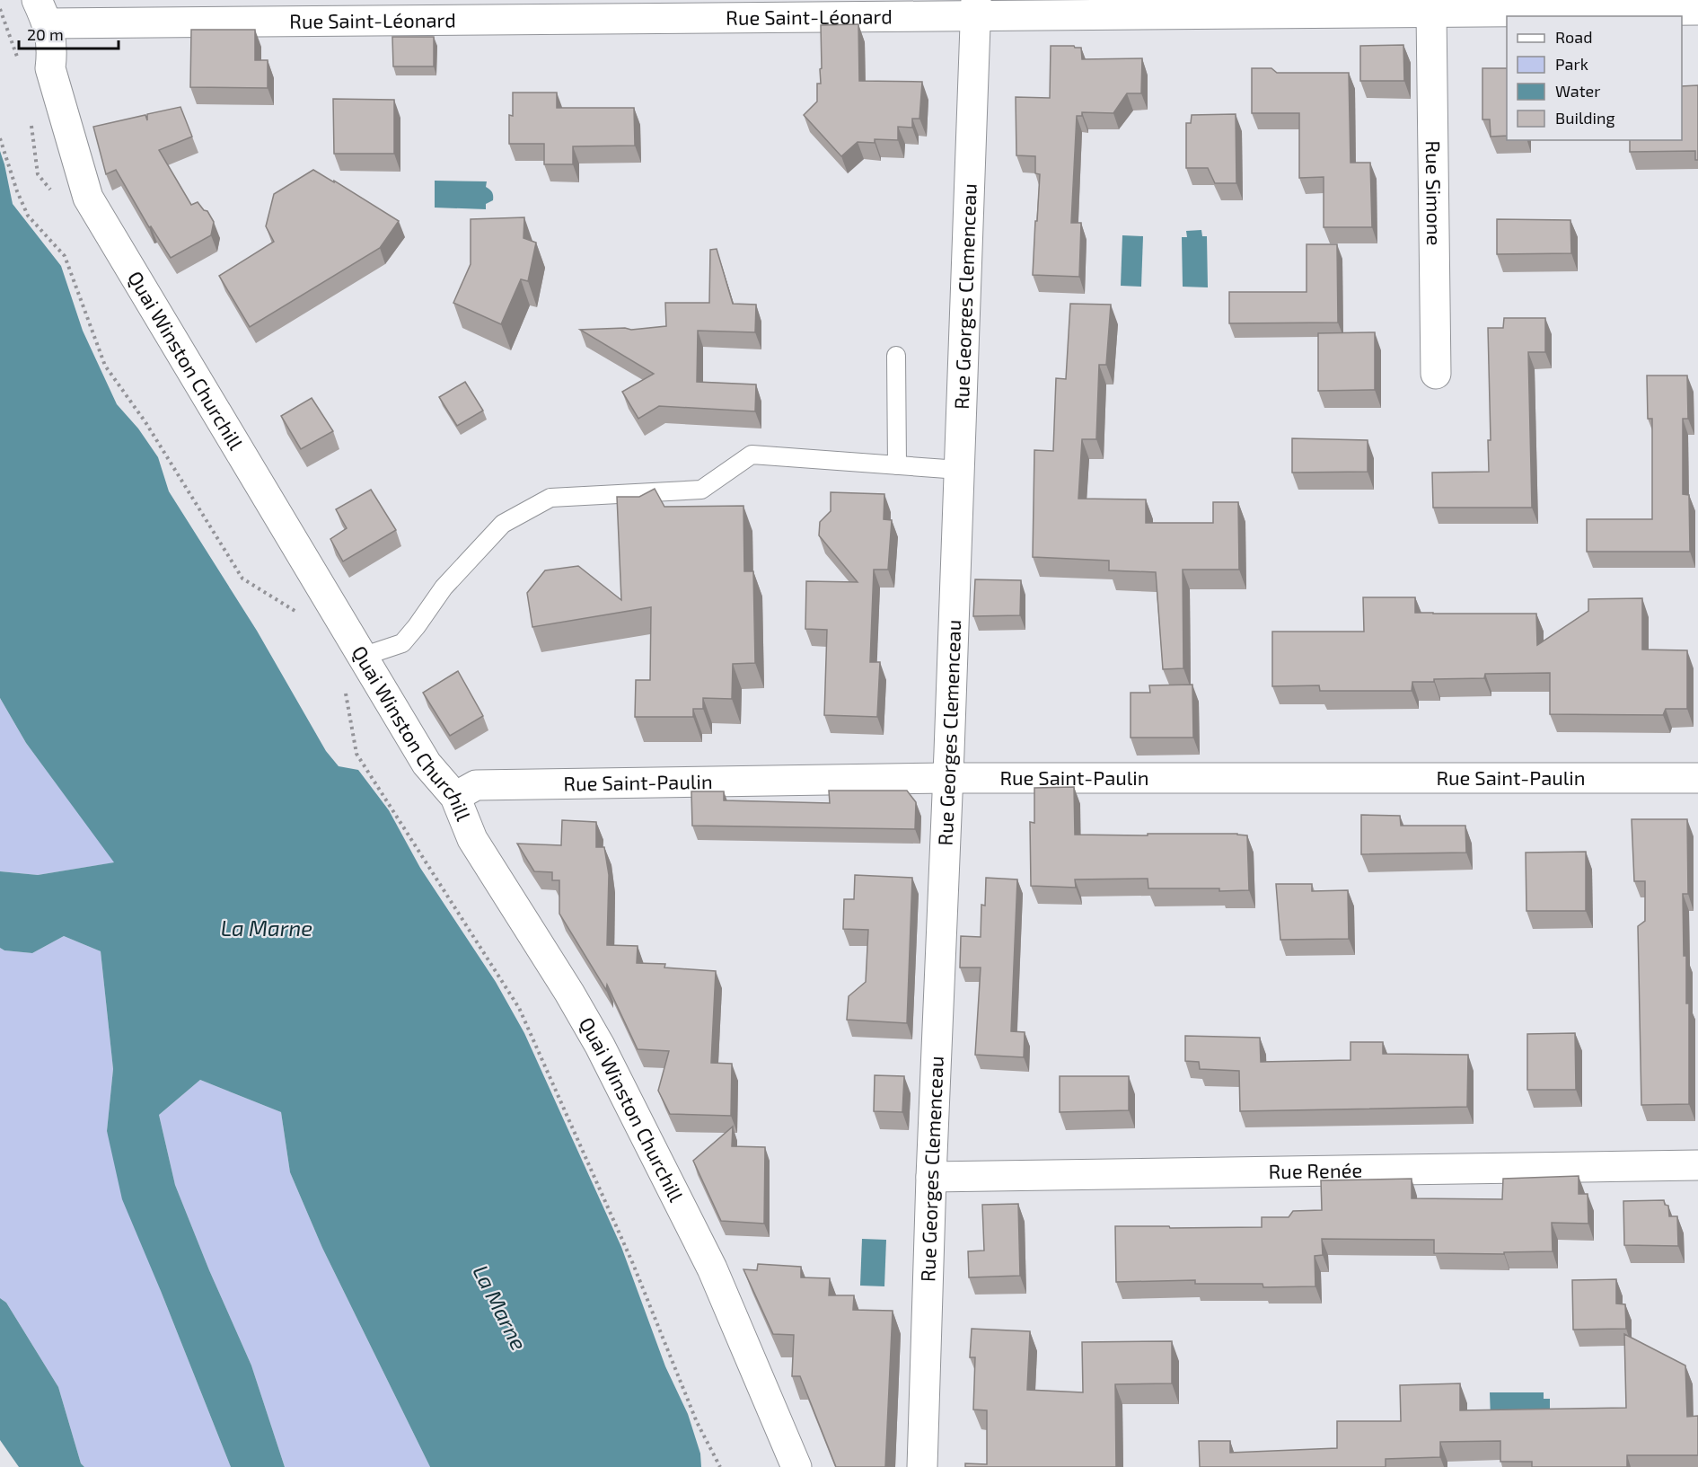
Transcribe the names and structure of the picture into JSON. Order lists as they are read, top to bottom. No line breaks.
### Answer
{"streets":{"street":["Rue Saint-Léonard","Rue Simone","Rue Georges Clemenceau","Quai Winston Churchill","Rue Saint-Paulin","Rue Renée"]},"crossings":[["Rue Saint-Léonard","Rue Simone"],["Rue Saint-Léonard","Rue Georges Clemenceau"],["Rue Saint-Léonard","Quai Winston Churchill"],["Rue Georges Clemenceau","Rue Saint-Paulin"],["Rue Georges Clemenceau","Rue Renée"],["Quai Winston Churchill","Rue Saint-Paulin"]],"water":["La Marne"],"legend":["Road","Park","Water","Building"],"scale_bar":"20 m"}
